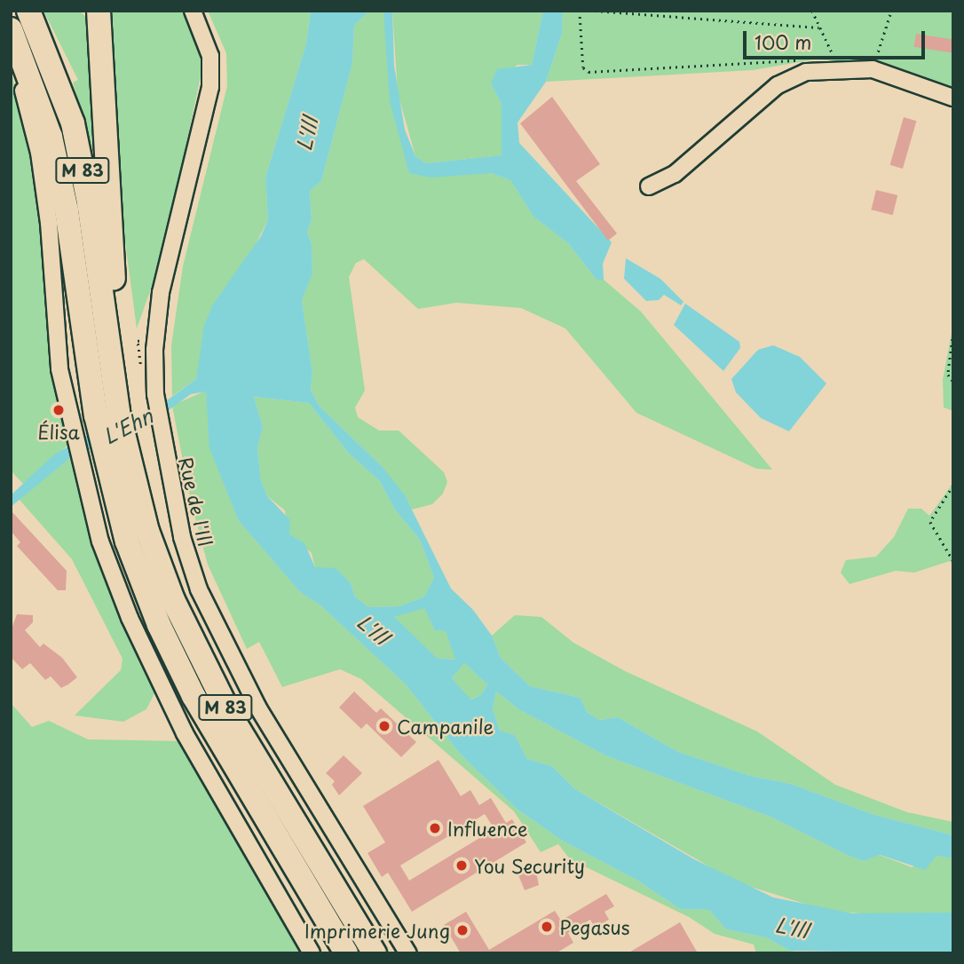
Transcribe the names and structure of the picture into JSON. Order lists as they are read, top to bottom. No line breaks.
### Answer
{"streets":{"highway":["M 83"],"street":["Rue de l'Ill"]},"water":["L'Ill","L'Ehn"],"places":["Élisa","Campanile","Influence","You Security","Pegasus","Imprimerie Jung"],"scale_bar":"100 m"}
